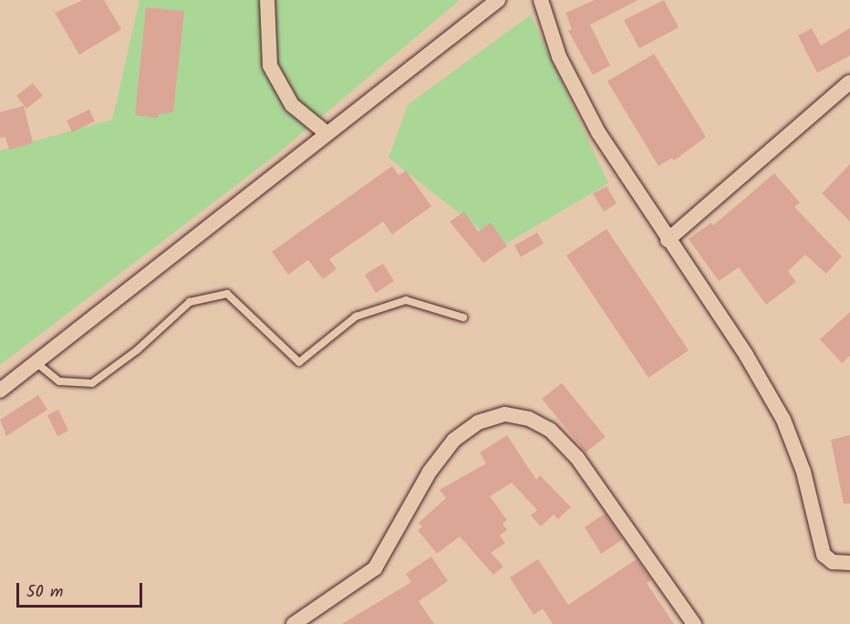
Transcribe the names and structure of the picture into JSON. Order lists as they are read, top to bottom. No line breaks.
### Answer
{"scale_bar":"50 m"}
